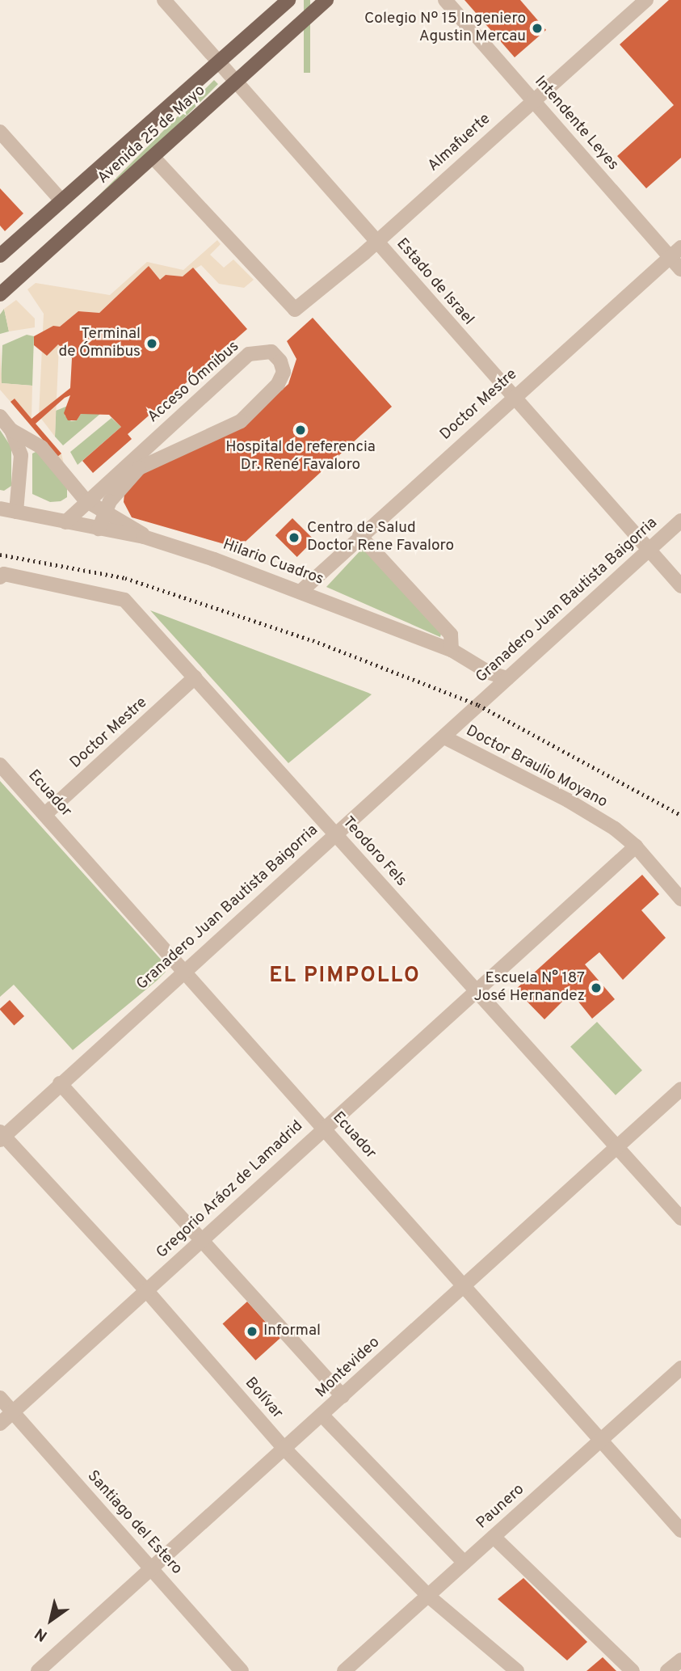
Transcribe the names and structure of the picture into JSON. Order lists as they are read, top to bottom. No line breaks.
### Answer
{"streets":{"main road":["Avenida 25 de Mayo"],"street":["Intendente Leyes","Almafuerte","Estado de Israel","Acceso Ómnibus","Doctor Mestre","Hilario Cuadros","Granadero Juan Bautista Baigorria","Doctor Braulio Moyano","Ecuador","Teodoro Fels","Gregorio Aráoz de Lamadrid","Montevideo","Bolívar","Paunero","Santiago del Estero"]},"crossings":[["Intendente Leyes","Almafuerte"],["Intendente Leyes","Doctor Mestre"],["Avenida 25 de Mayo","Almafuerte"],["Avenida 25 de Mayo","Estado de Israel"],["Almafuerte","Estado de Israel"],["Estado de Israel","Doctor Mestre"],["Estado de Israel","Granadero Juan Bautista Baigorria"],["Acceso Ómnibus","Hilario Cuadros"],["Doctor Mestre","Hilario Cuadros"],["Doctor Mestre","Ecuador"],["Doctor Mestre","Teodoro Fels"],["Hilario Cuadros","Granadero Juan Bautista Baigorria"],["Granadero Juan Bautista Baigorria","Doctor Braulio Moyano"],["Granadero Juan Bautista Baigorria","Ecuador"],["Granadero Juan Bautista Baigorria","Teodoro Fels"],["Granadero Juan Bautista Baigorria","Bolívar"],["Doctor Braulio Moyano","Gregorio Aráoz de Lamadrid"],["Ecuador","Gregorio Aráoz de Lamadrid"],["Ecuador","Montevideo"],["Ecuador","Paunero"],["Teodoro Fels","Gregorio Aráoz de Lamadrid"],["Teodoro Fels","Montevideo"],["Gregorio Aráoz de Lamadrid","Bolívar"],["Gregorio Aráoz de Lamadrid","Santiago del Estero"],["Montevideo","Bolívar"],["Montevideo","Santiago del Estero"],["Bolívar","Paunero"]],"districts":["EL PIMPOLLO"],"places":["Colegio Nº 15 Ingeniero Agustin Mercau","Terminal de Ómnibus","Hospital de referencia Dr. René Favaloro","Centro de Salud Doctor Rene Favaloro","Escuela N° 187 José Hernandez","Informal"],"north":"bottom left"}
